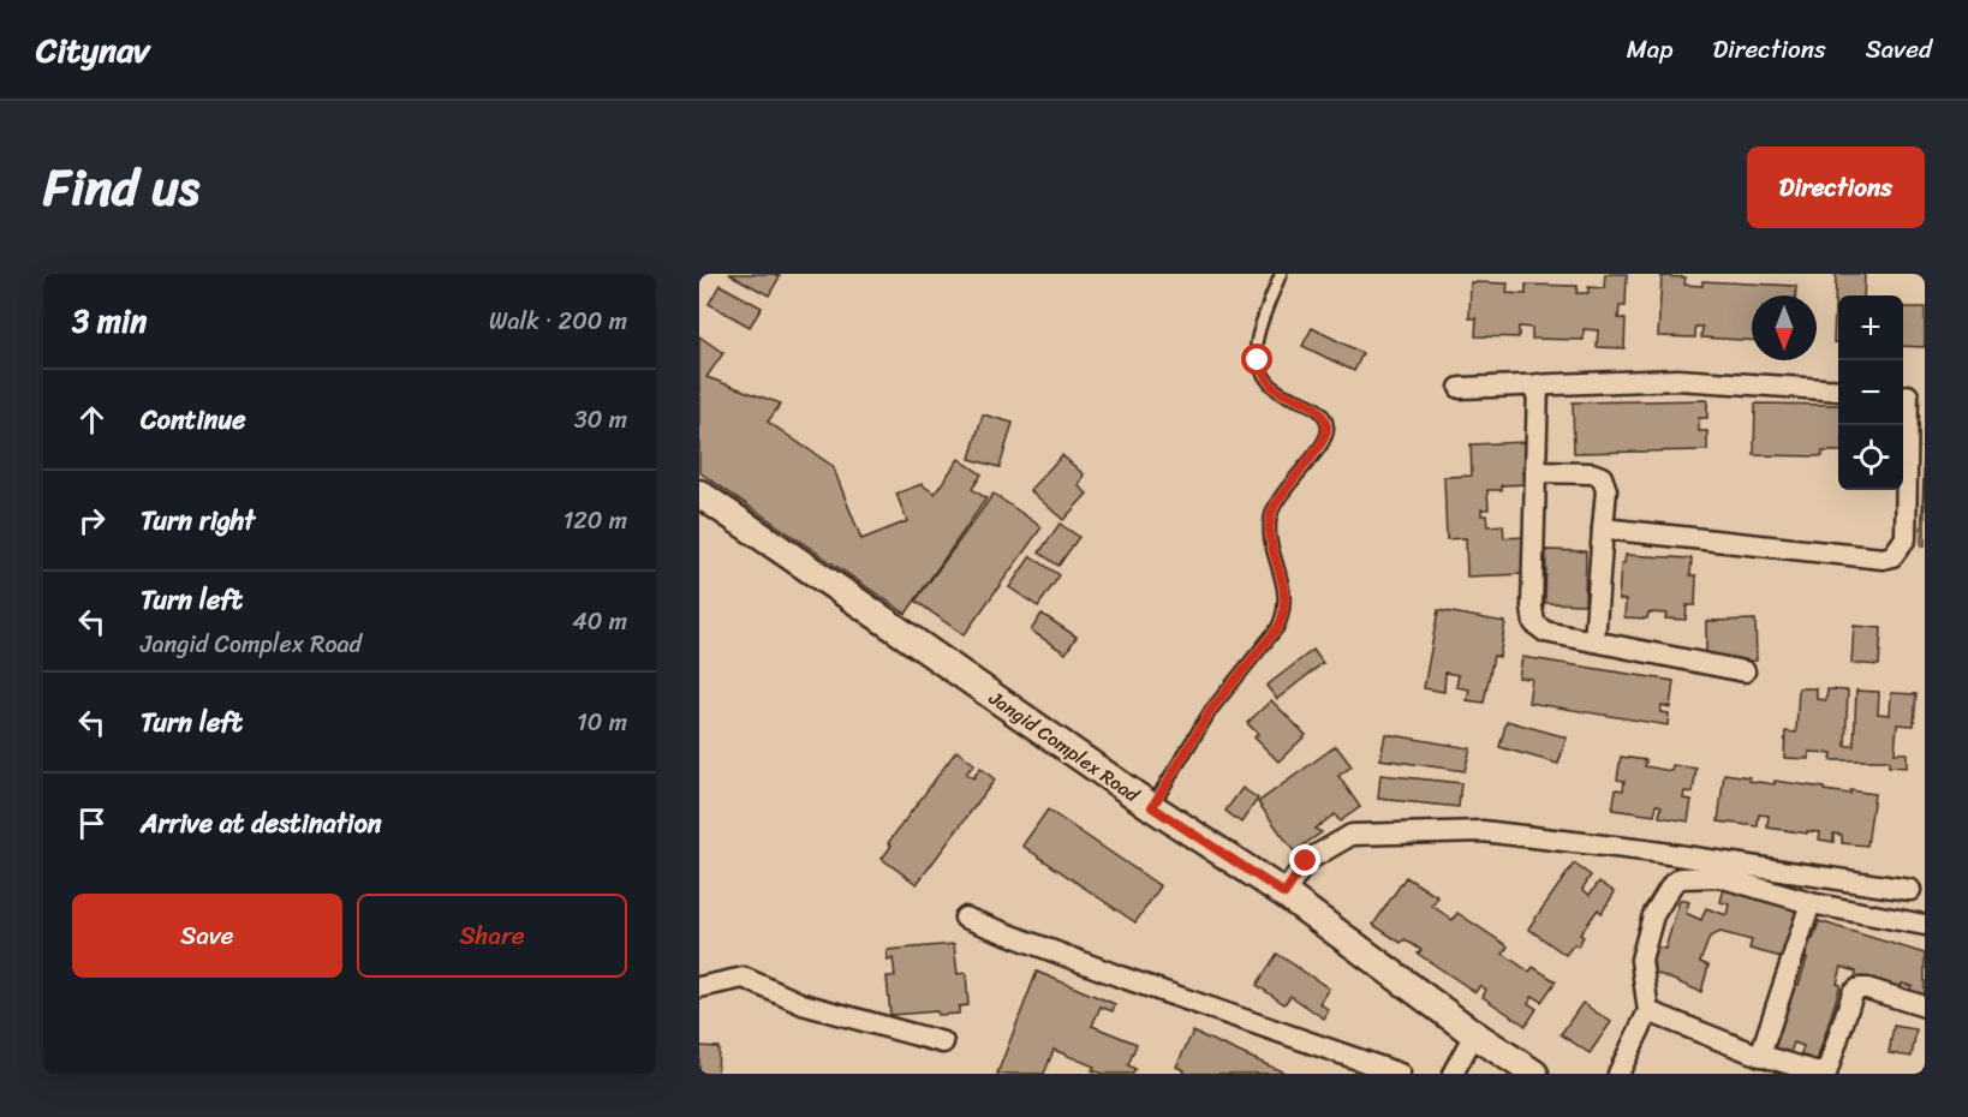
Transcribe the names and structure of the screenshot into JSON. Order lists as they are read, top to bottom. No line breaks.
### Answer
{"streets":{"street":["Jangid Complex Road"]},"north":"bottom","page":{"header":"Citynav","nav":["Map","Directions","Saved"],"title":"Find us","buttons":["Directions",["Save","Share"]],"heading":["3 min","Walk · 200 m"],"map_buttons":["+","−"],"list":[["Continue","30 m"],["Turn right","120 m"],["Turn left","Jangid Complex Road","40 m"],["Turn left","10 m"],"Arrive at destination"]}}
